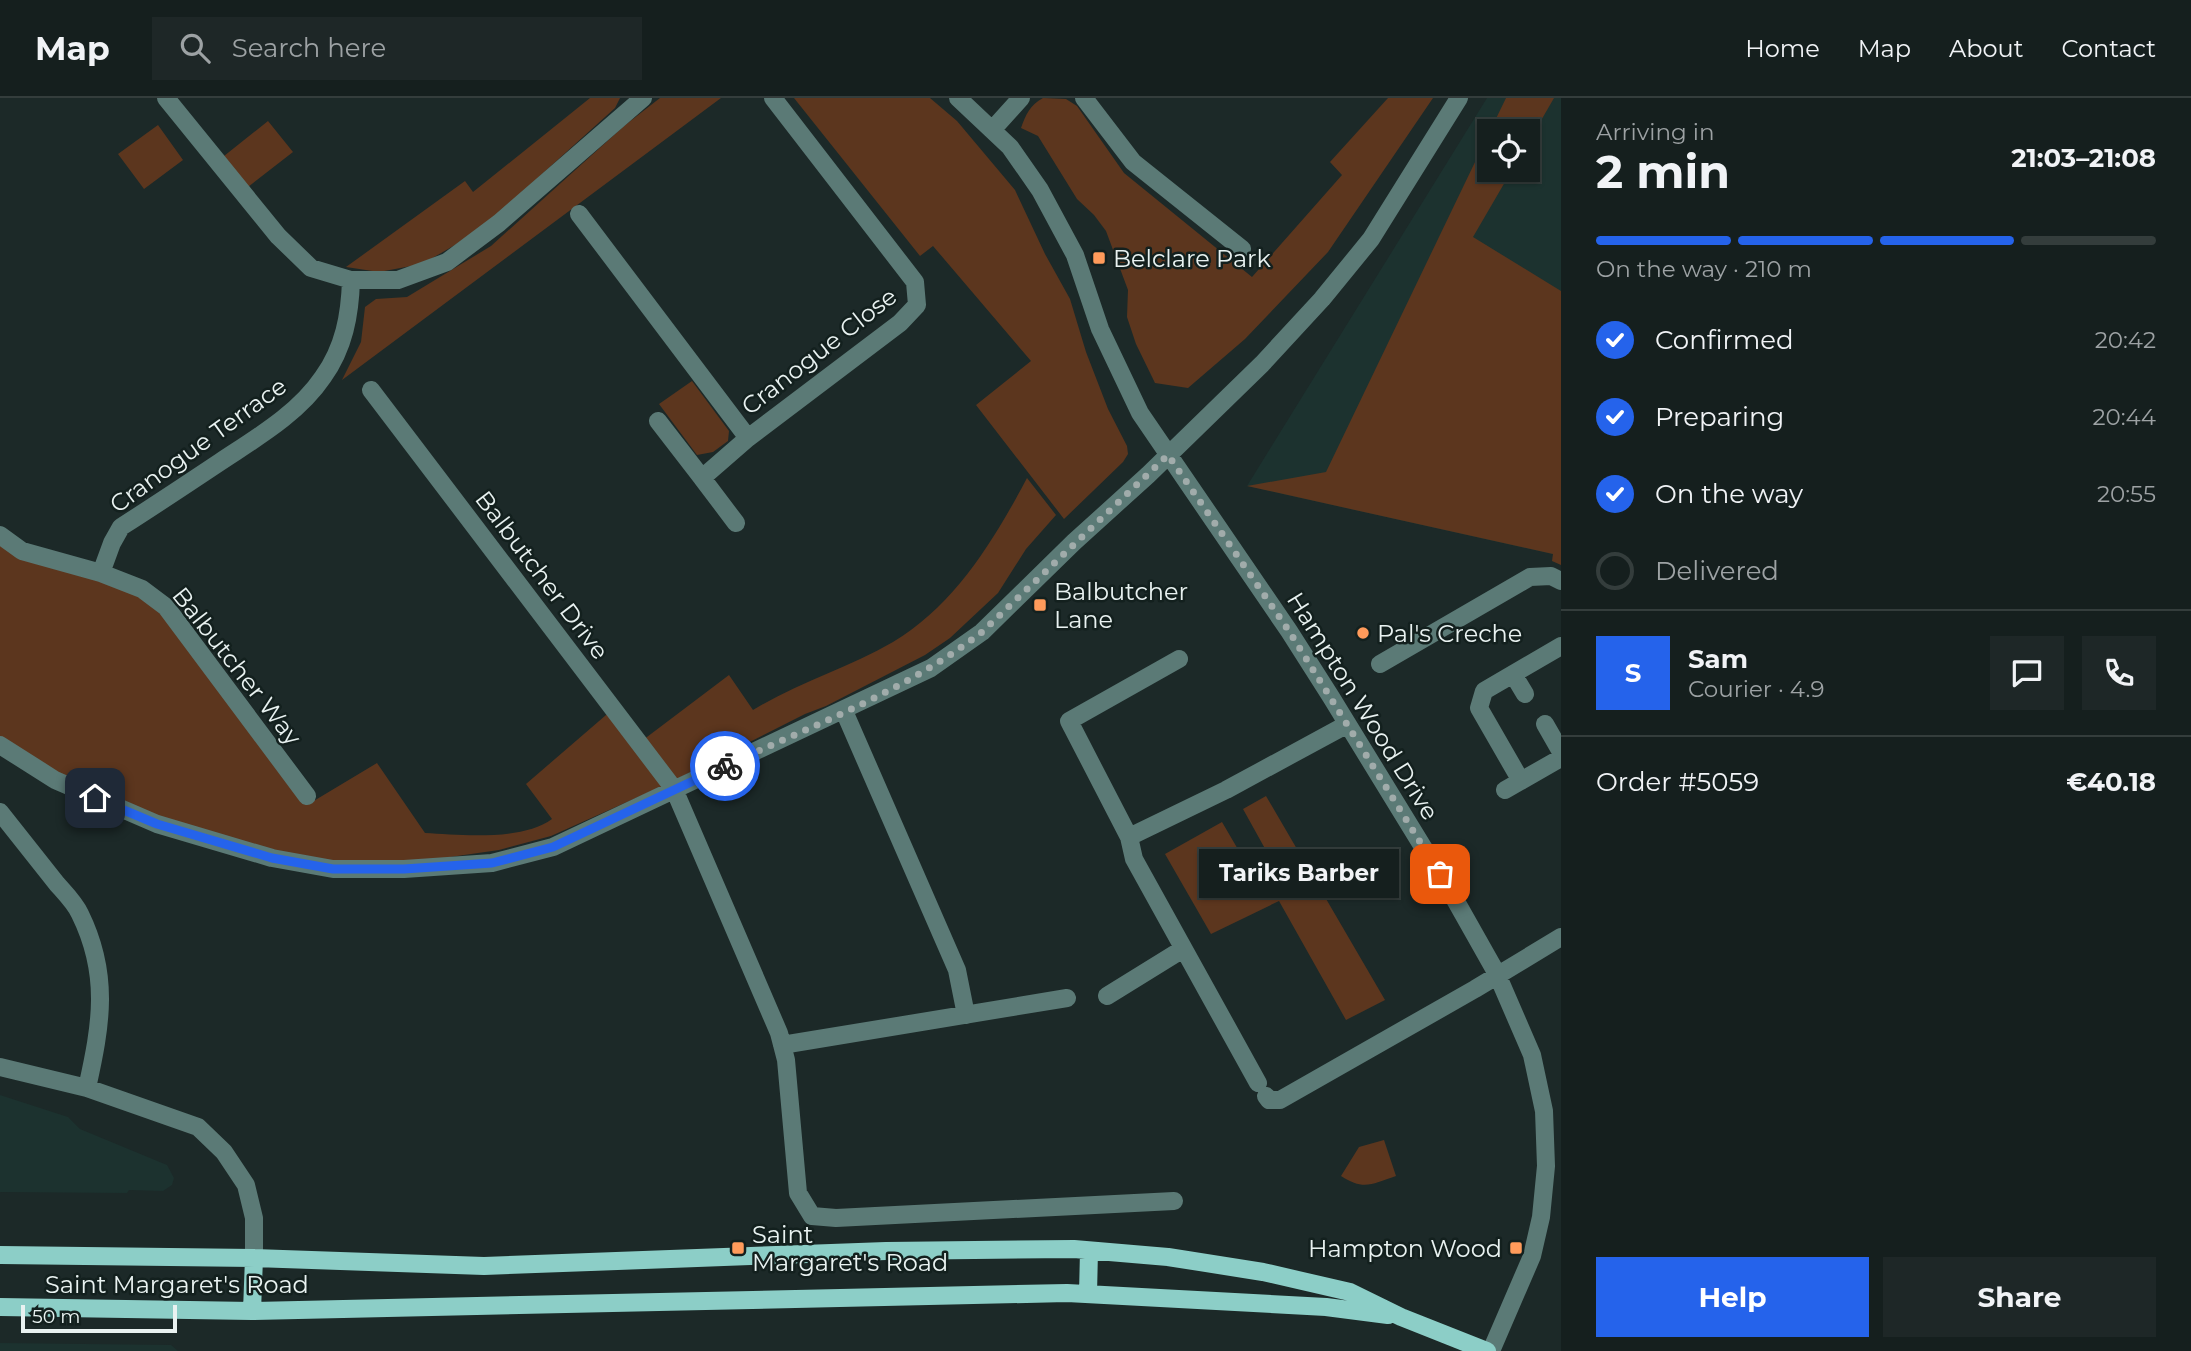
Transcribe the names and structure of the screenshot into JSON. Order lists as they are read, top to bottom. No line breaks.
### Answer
{"streets":{"main road":["Saint Margaret's Road"],"street":["Cranogue Close","Cranogue Terrace","Balbutcher Drive","Balbutcher Way","Hampton Wood Drive"]},"crossings":[["Cranogue Terrace","Balbutcher Way"],["Hampton Wood Drive","Saint Margaret's Road"]],"places":{"transit":["Belclare Park","Balbutcher Lane","Saint Margaret's Road","Hampton Wood"],"other":["Pal's Creche","Tariks Barber"]},"scale_bar":"50 m","page":{"header":"Map","search":"Search here","nav":["Home","Map","About","Contact"],"heading":["2 min","Arriving in","21:03–21:08"],"panel":["Sam","Courier · 4.9","Order #5059","€40.18"],"bar":"On the way · 210 m","list":[["Confirmed","20:42"],["Preparing","20:44"],["On the way","20:55"],"Delivered"],"round":"S","bubble":"Tariks Barber","buttons":["Help","Share"],"scale":"50 m"}}
